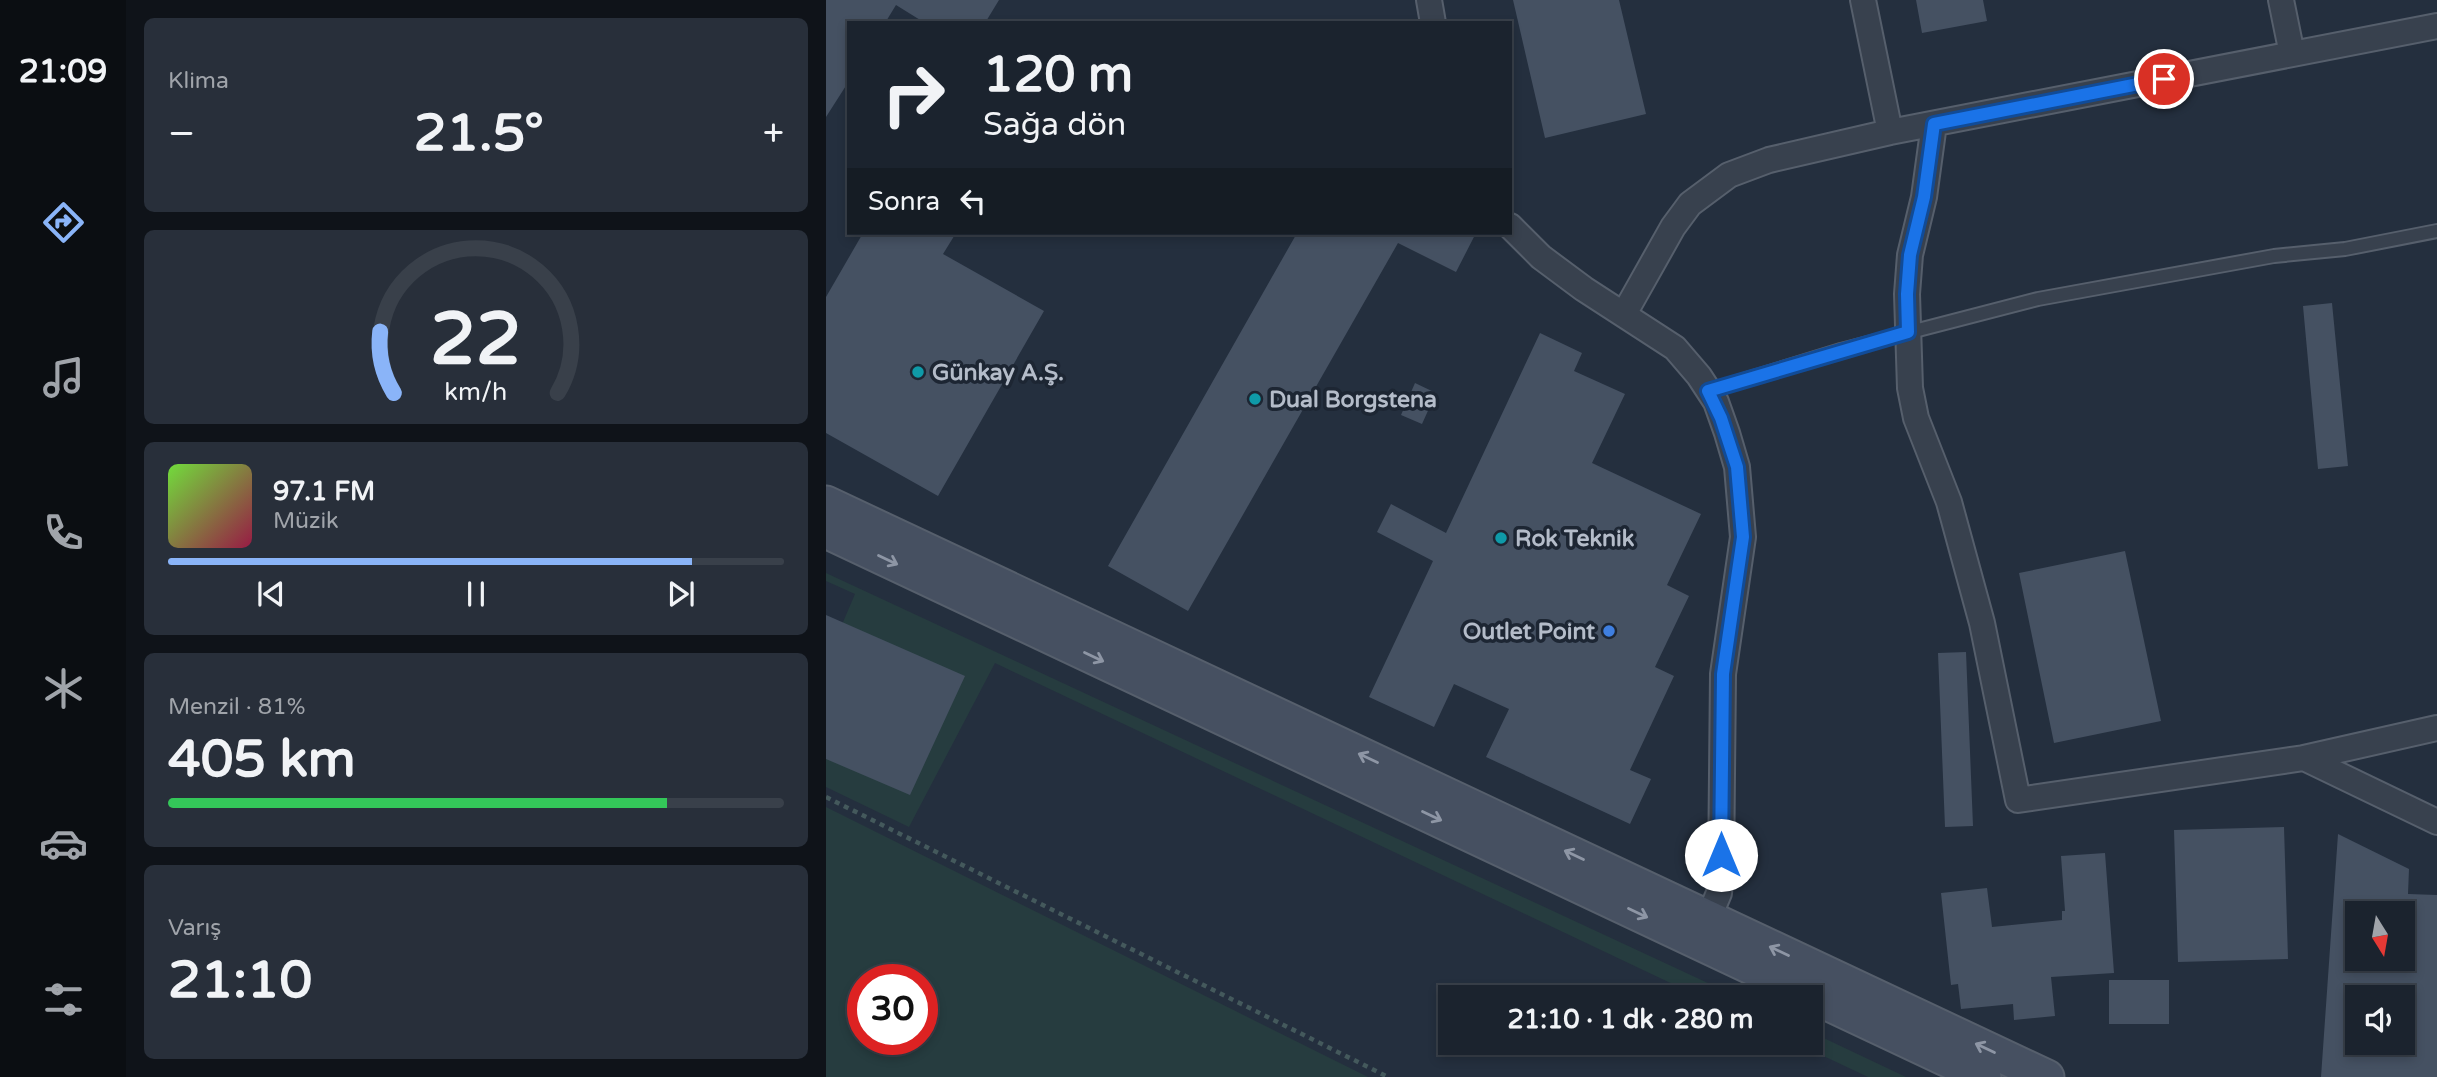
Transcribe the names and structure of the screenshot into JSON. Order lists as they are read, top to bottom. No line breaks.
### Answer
{"places":["Günkay A.Ş.","Dual Borgstena","Rok Teknik","Outlet Point"],"north":"bottom","page":{"tabs":"21:09","tile":["Klima",["Menzil · 81%","405 km"],["Varış","21:10"]],"turn":["120 m","Sağa dön"],"heat":["−","21.5°","+"],"then":"Sonra","song":["97.1 FM","Müzik"],"limit":"30","trip":"21:10 · 1 dk · 280 m","gauge":["22","km/h"]}}
